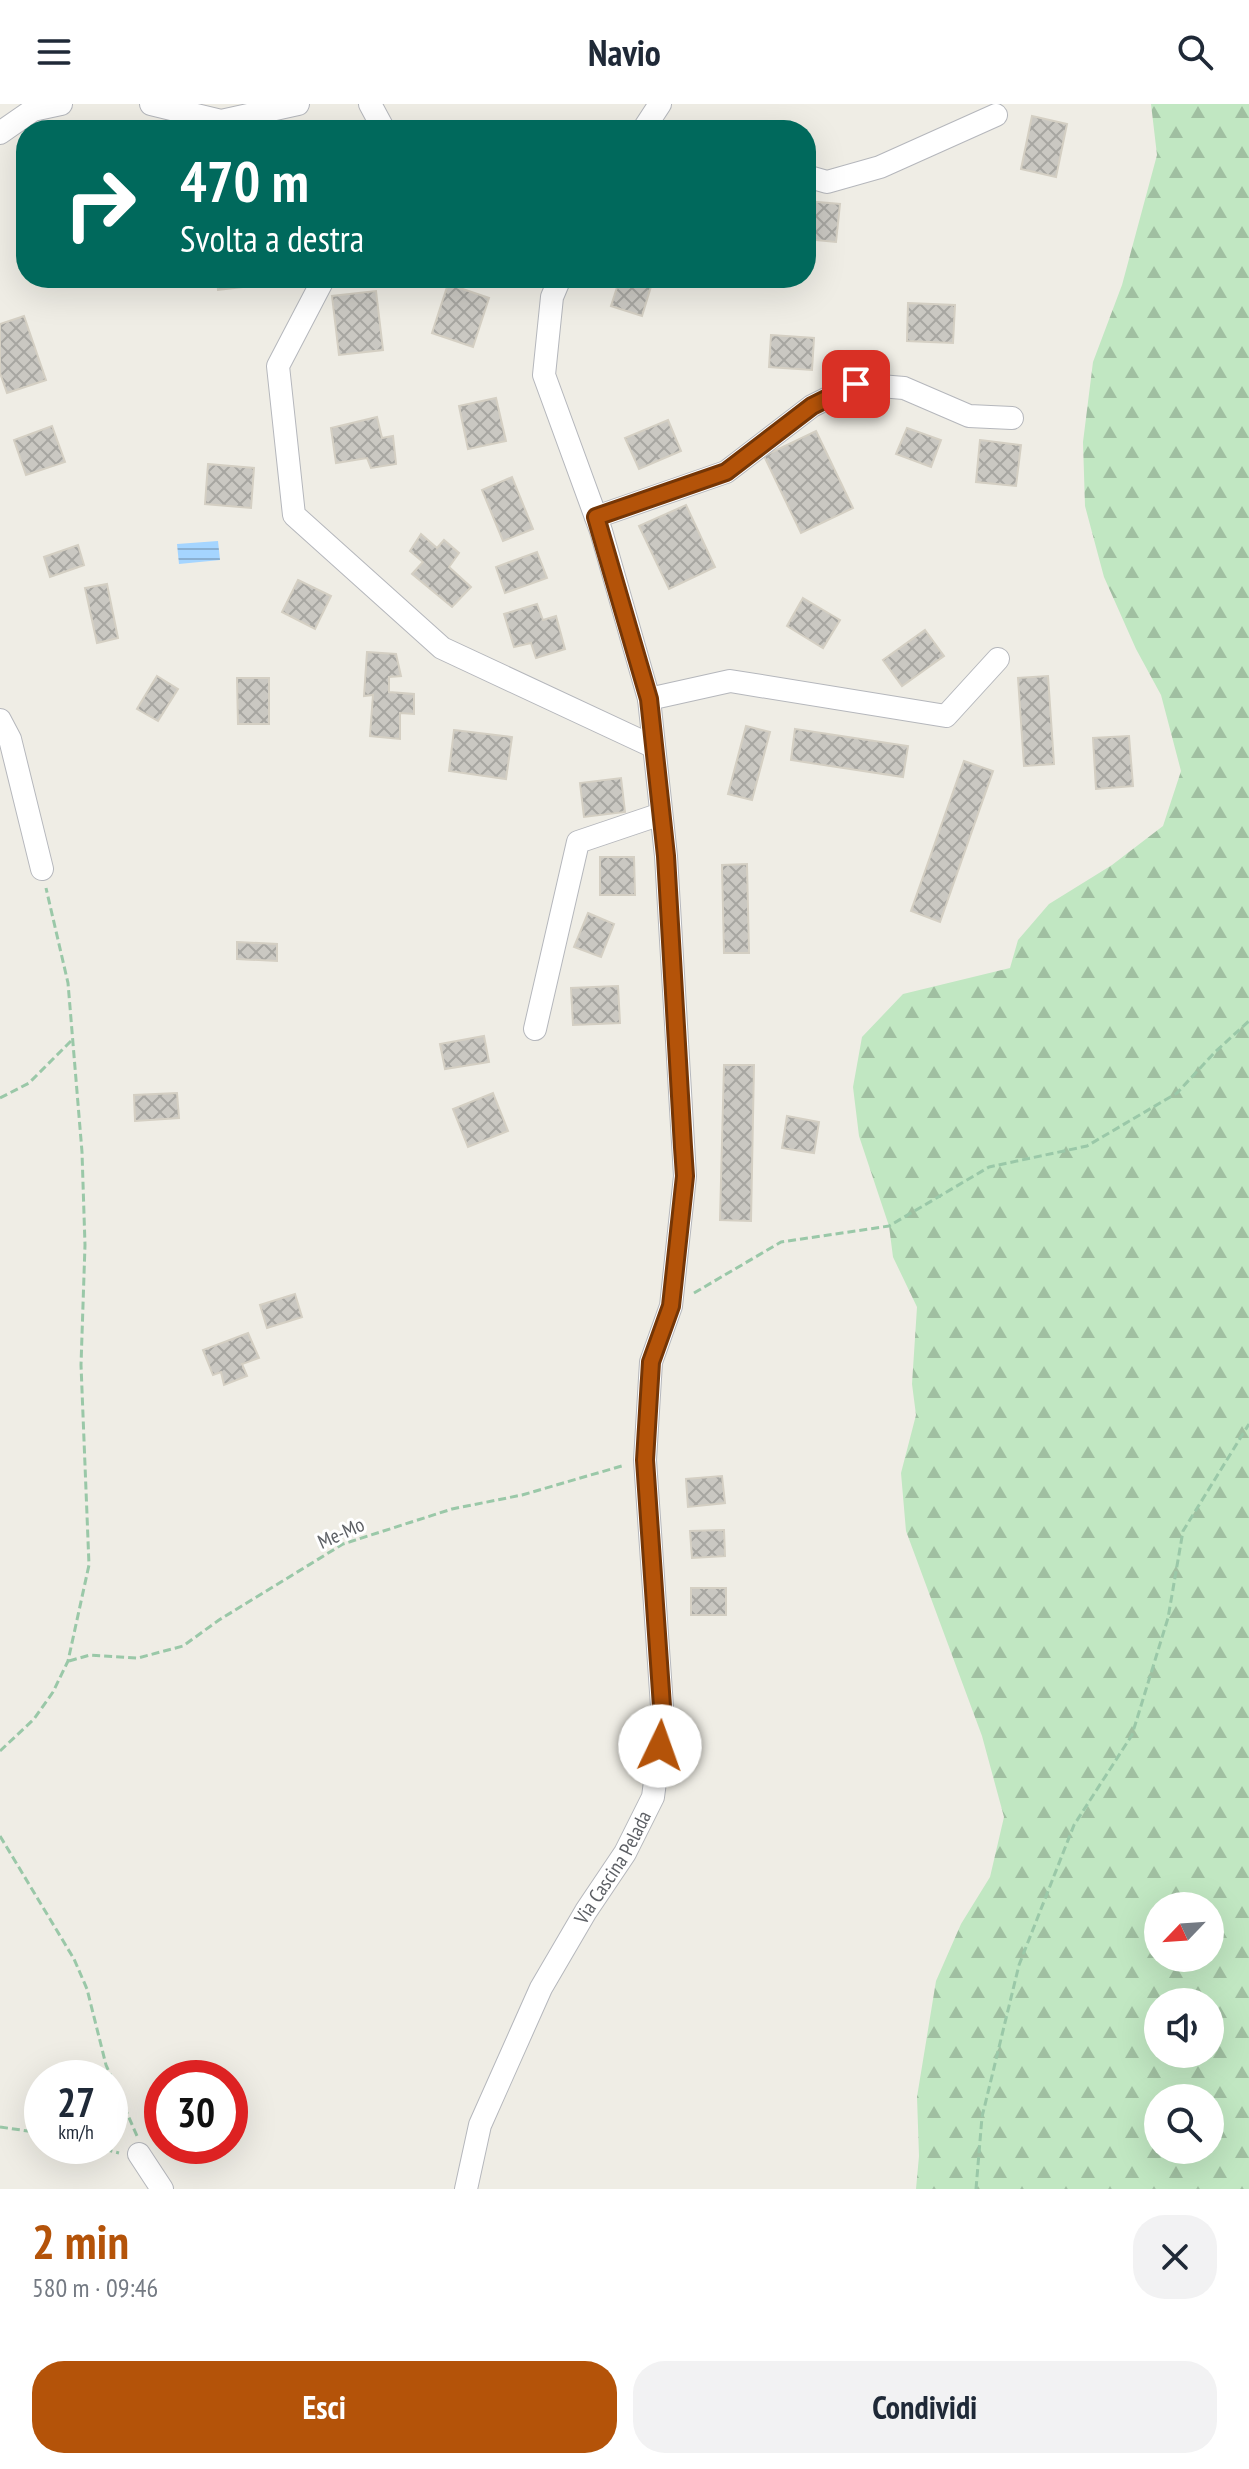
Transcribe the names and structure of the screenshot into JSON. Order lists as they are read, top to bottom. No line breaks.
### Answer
{"streets":{"street":["Via Cascina Pelada"],"path":["Me-Mo"]},"crossings":[["Me-Mo","Via Cascina Pelada"]],"north":"bottom left","page":{"header":"Navio","turn":["470 m","Svolta a destra"],"speed":"27 km/h","limit":"30","heading":["2 min","580 m · 09:46"],"buttons":["Esci","Condividi"]}}
